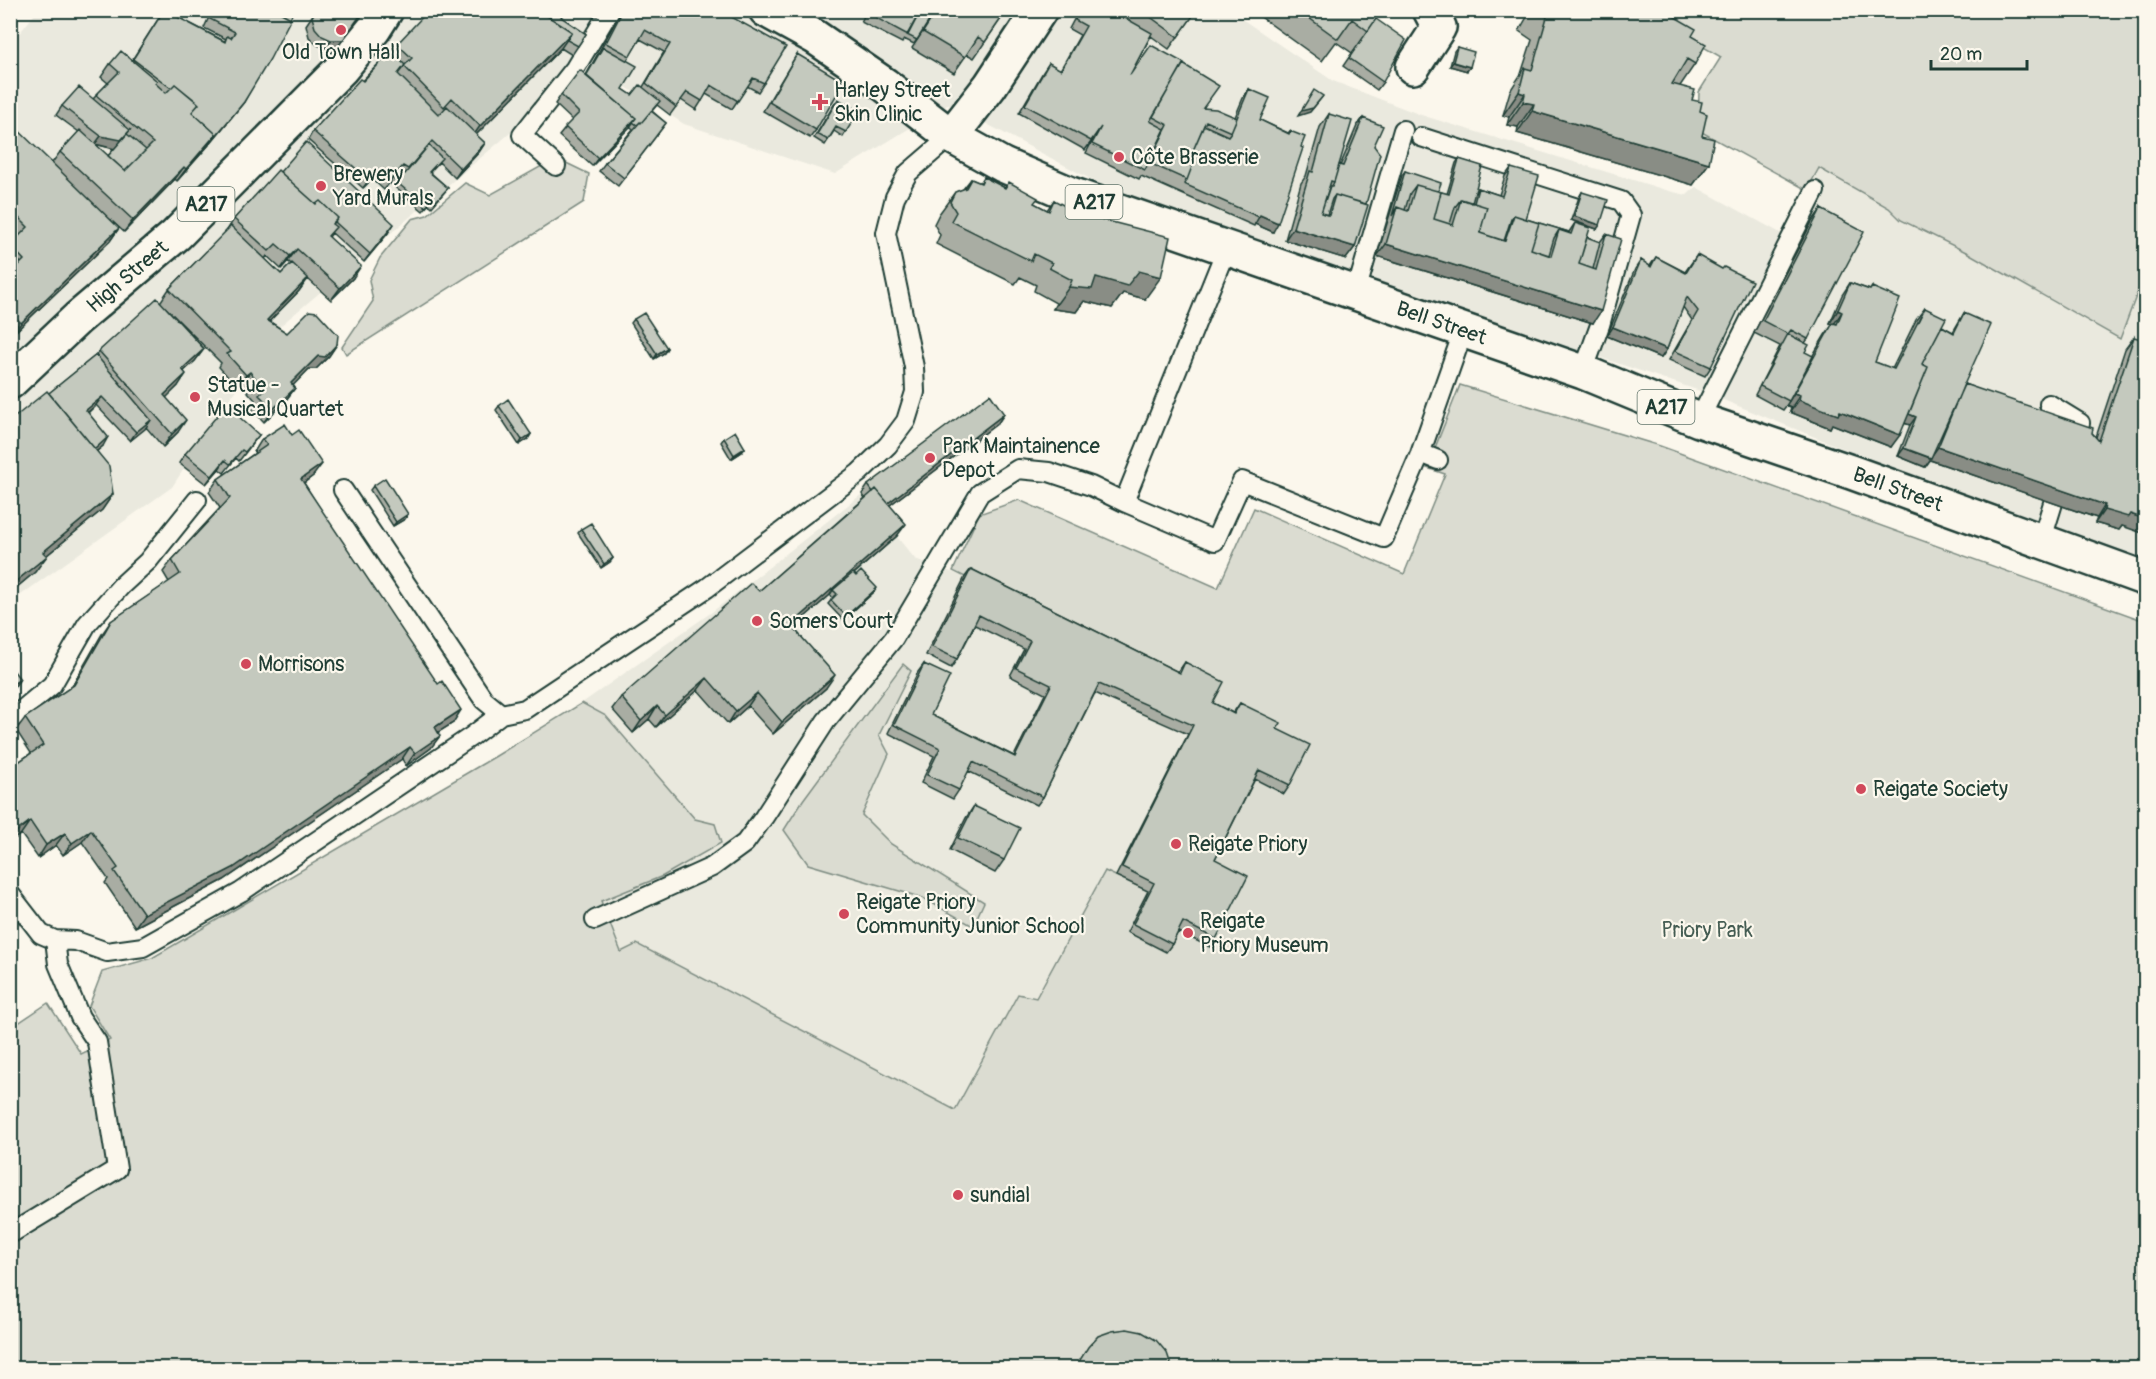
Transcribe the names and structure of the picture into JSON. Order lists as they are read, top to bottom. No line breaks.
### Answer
{"streets":{"main road":["A217","High Street","Bell Street"]},"parks":["Priory Park"],"places":{"other":["Old Town Hall","Côte Brasserie","Brewery Yard Murals","Statue - Musical Quartet","Park Maintainence Depot","Somers Court","Morrisons","Reigate Society","Reigate Priory","Reigate Priory Community Junior School","Reigate Priory Museum","sundial"],"health":["Harley Street Skin Clinic"]},"scale_bar":"20 m"}
